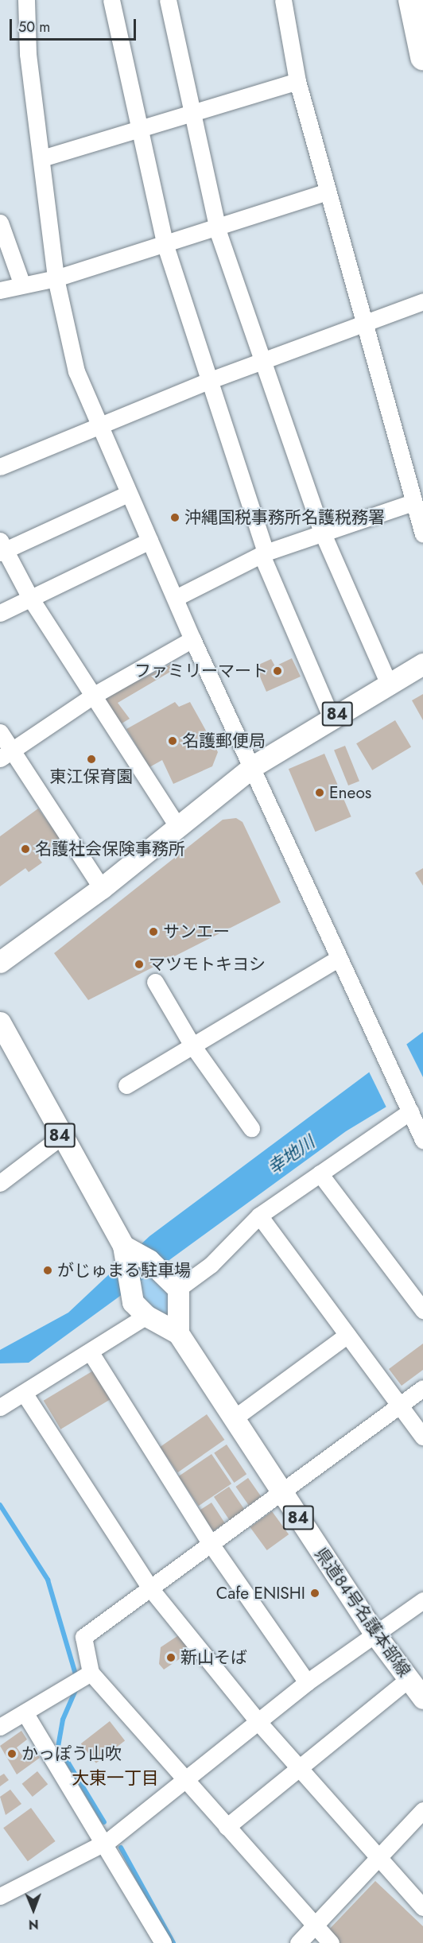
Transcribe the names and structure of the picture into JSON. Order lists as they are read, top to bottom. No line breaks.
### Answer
{"streets":{"main road":["84","県道84号名護本部線"]},"districts":["大東一丁目"],"water":["幸地川"],"places":["沖縄国税事務所名護税務署","ファミリーマート","名護郵便局","東江保育園","Eneos","名護社会保険事務所","サンエー","マツモトキヨシ","がじゅまる駐車場","Cafe ENISHI","新山そば","かっぽう山吹"],"scale_bar":"50 m","north":"bottom"}
